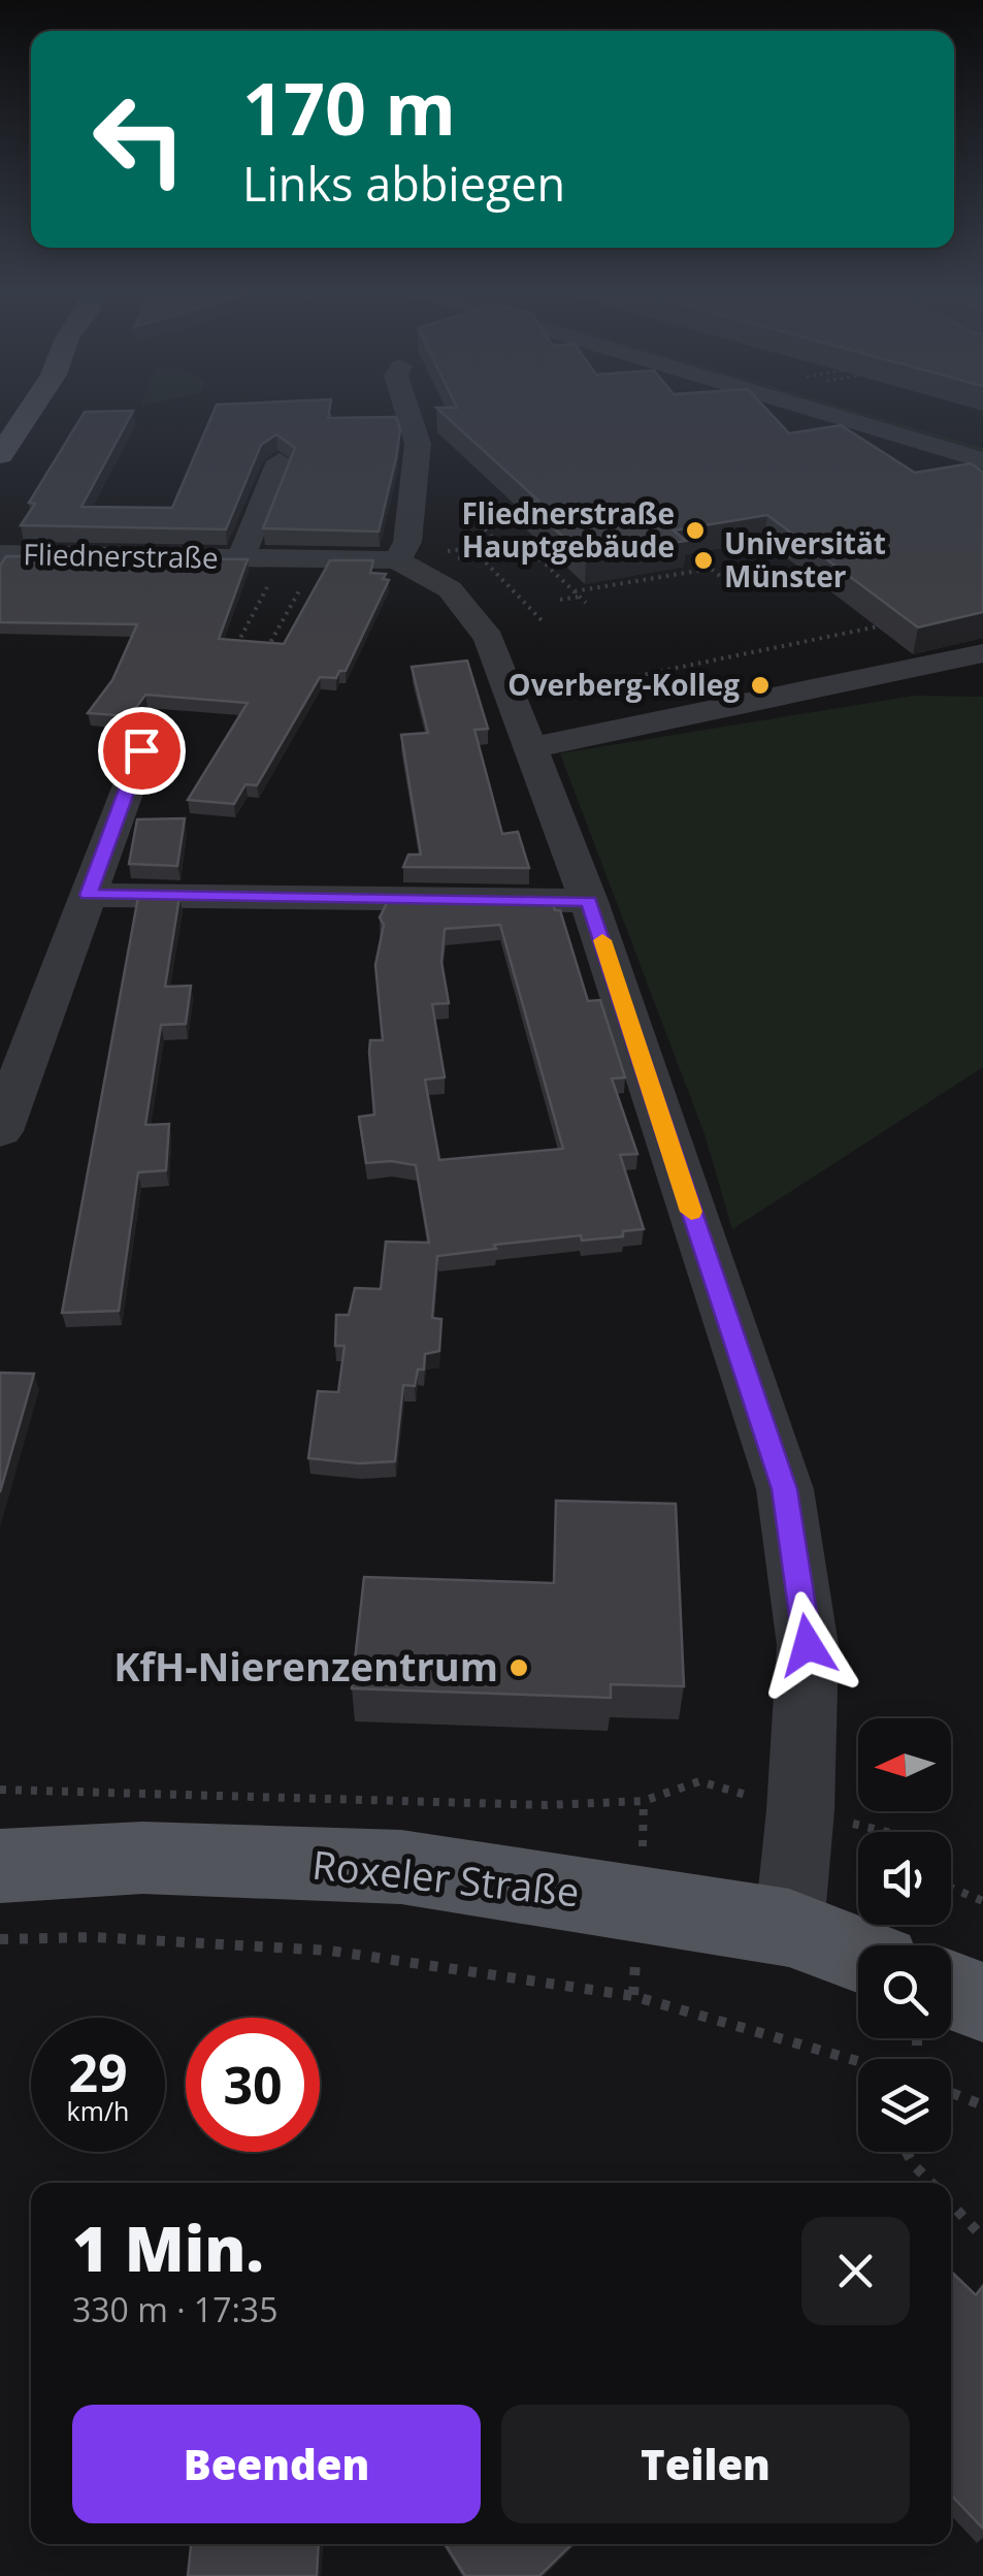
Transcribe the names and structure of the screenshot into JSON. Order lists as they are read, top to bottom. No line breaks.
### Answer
{"streets":{"main road":["Roxeler Straße"],"street":["Fliednerstraße"]},"crossings":[["Fliednerstraße","Roxeler Straße"]],"places":["Fliednerstraße Hauptgebäude","Universität Münster","Overberg-Kolleg","KfH-Nierenzentrum"],"north":"left","page":{"turn":["170 m","Links abbiegen"],"speed":"29 km/h","limit":"30","heading":["1 Min.","330 m · 17:35"],"buttons":["Beenden","Teilen"]}}
